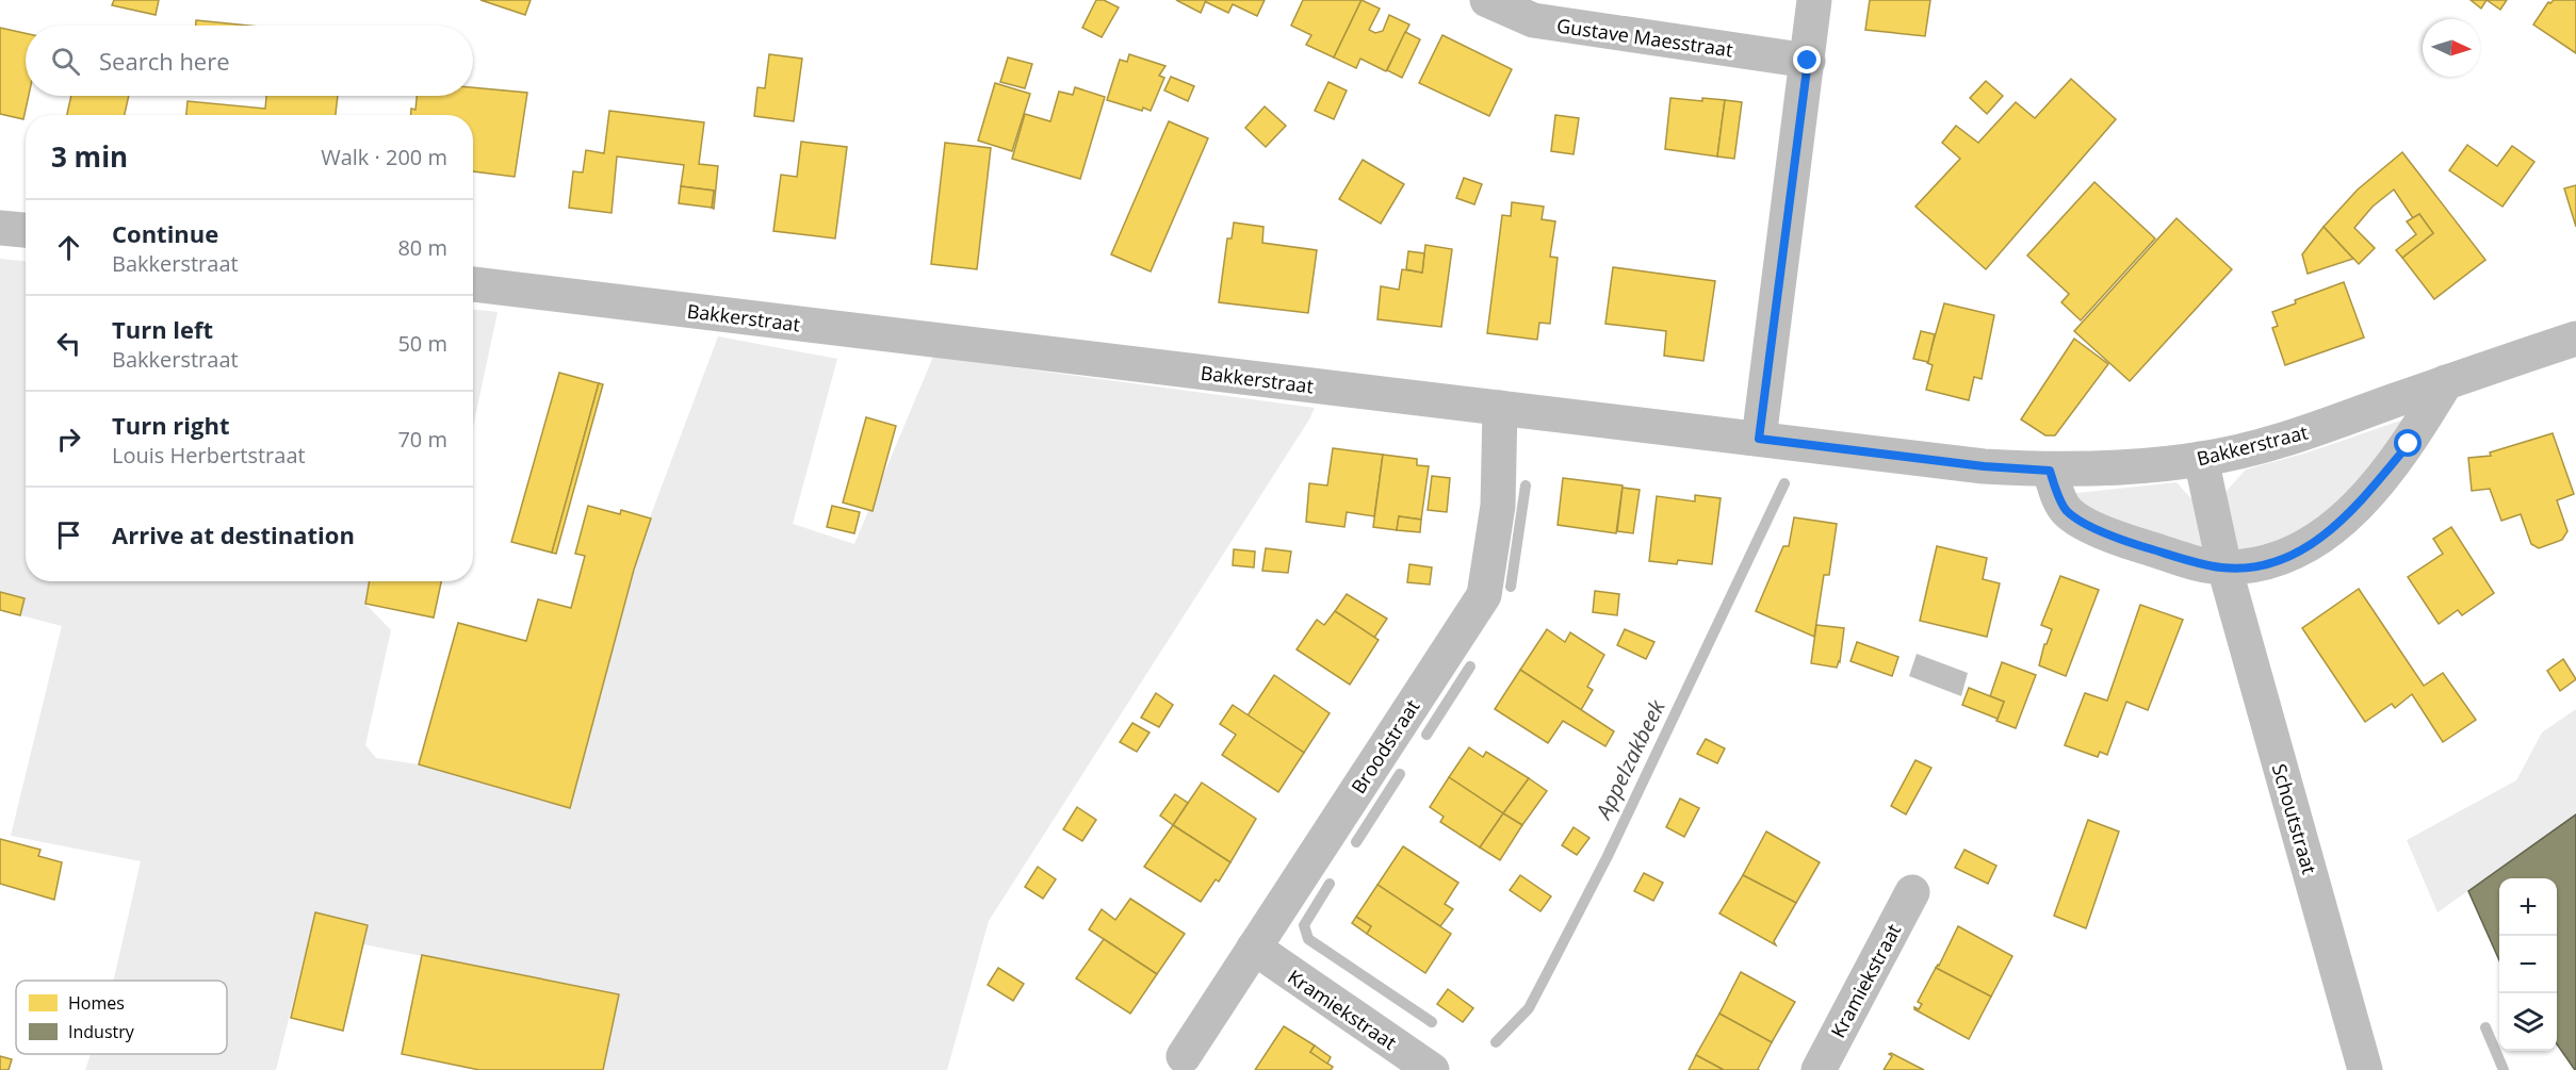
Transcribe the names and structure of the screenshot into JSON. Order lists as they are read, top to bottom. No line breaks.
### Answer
{"streets":{"street":["Gustave Maesstraat","Bakkerstraat","Broodstraat","Schoutstraat","Kramiekstraat"]},"crossings":[["Bakkerstraat","Broodstraat"],["Bakkerstraat","Schoutstraat"],["Broodstraat","Kramiekstraat"]],"water":["Appelzakbeek"],"legend":["Homes","Industry"],"north":"right","page":{"search":"Search here","heading":["3 min","Walk · 200 m"],"list":[["Continue","Bakkerstraat","80 m"],["Turn left","Bakkerstraat","50 m"],["Turn right","Louis Herbertstraat","70 m"],"Arrive at destination"],"map_buttons":["+","−"]}}
